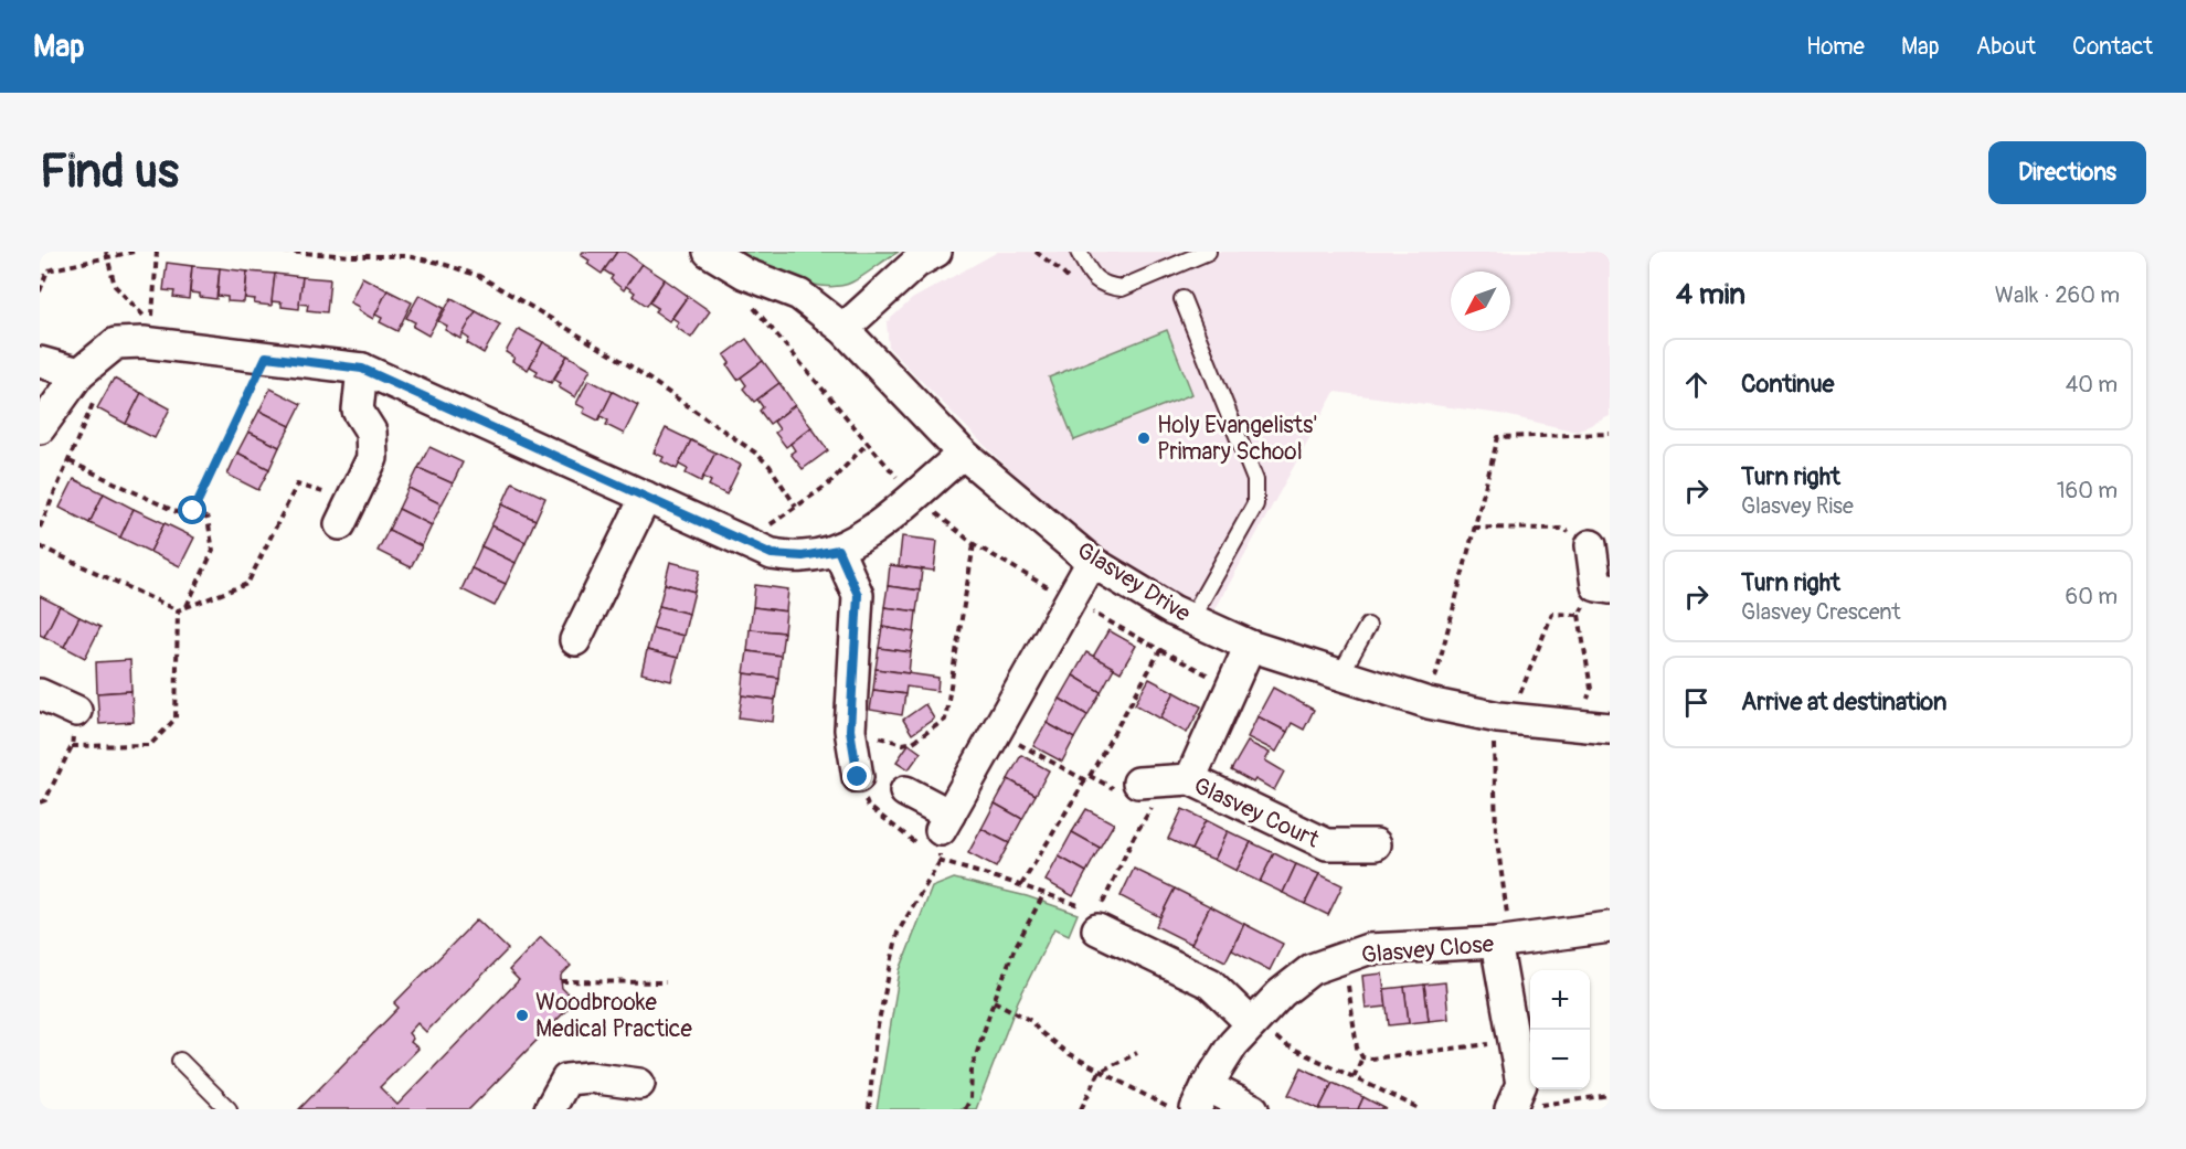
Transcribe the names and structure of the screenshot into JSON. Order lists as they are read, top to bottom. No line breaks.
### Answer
{"streets":{"street":["Glasvey Drive","Glasvey Court","Glasvey Close"]},"places":["Holy Evangelists' Primary School","Woodbrooke Medical Practice"],"north":"bottom left","page":{"header":"Map","nav":["Home","Map","About","Contact"],"buttons":"Directions","title":"Find us","heading":["4 min","Walk · 260 m"],"list":[["Continue","40 m"],["Turn right","Glasvey Rise","160 m"],["Turn right","Glasvey Crescent","60 m"],"Arrive at destination"],"map_buttons":["+","−"]}}
